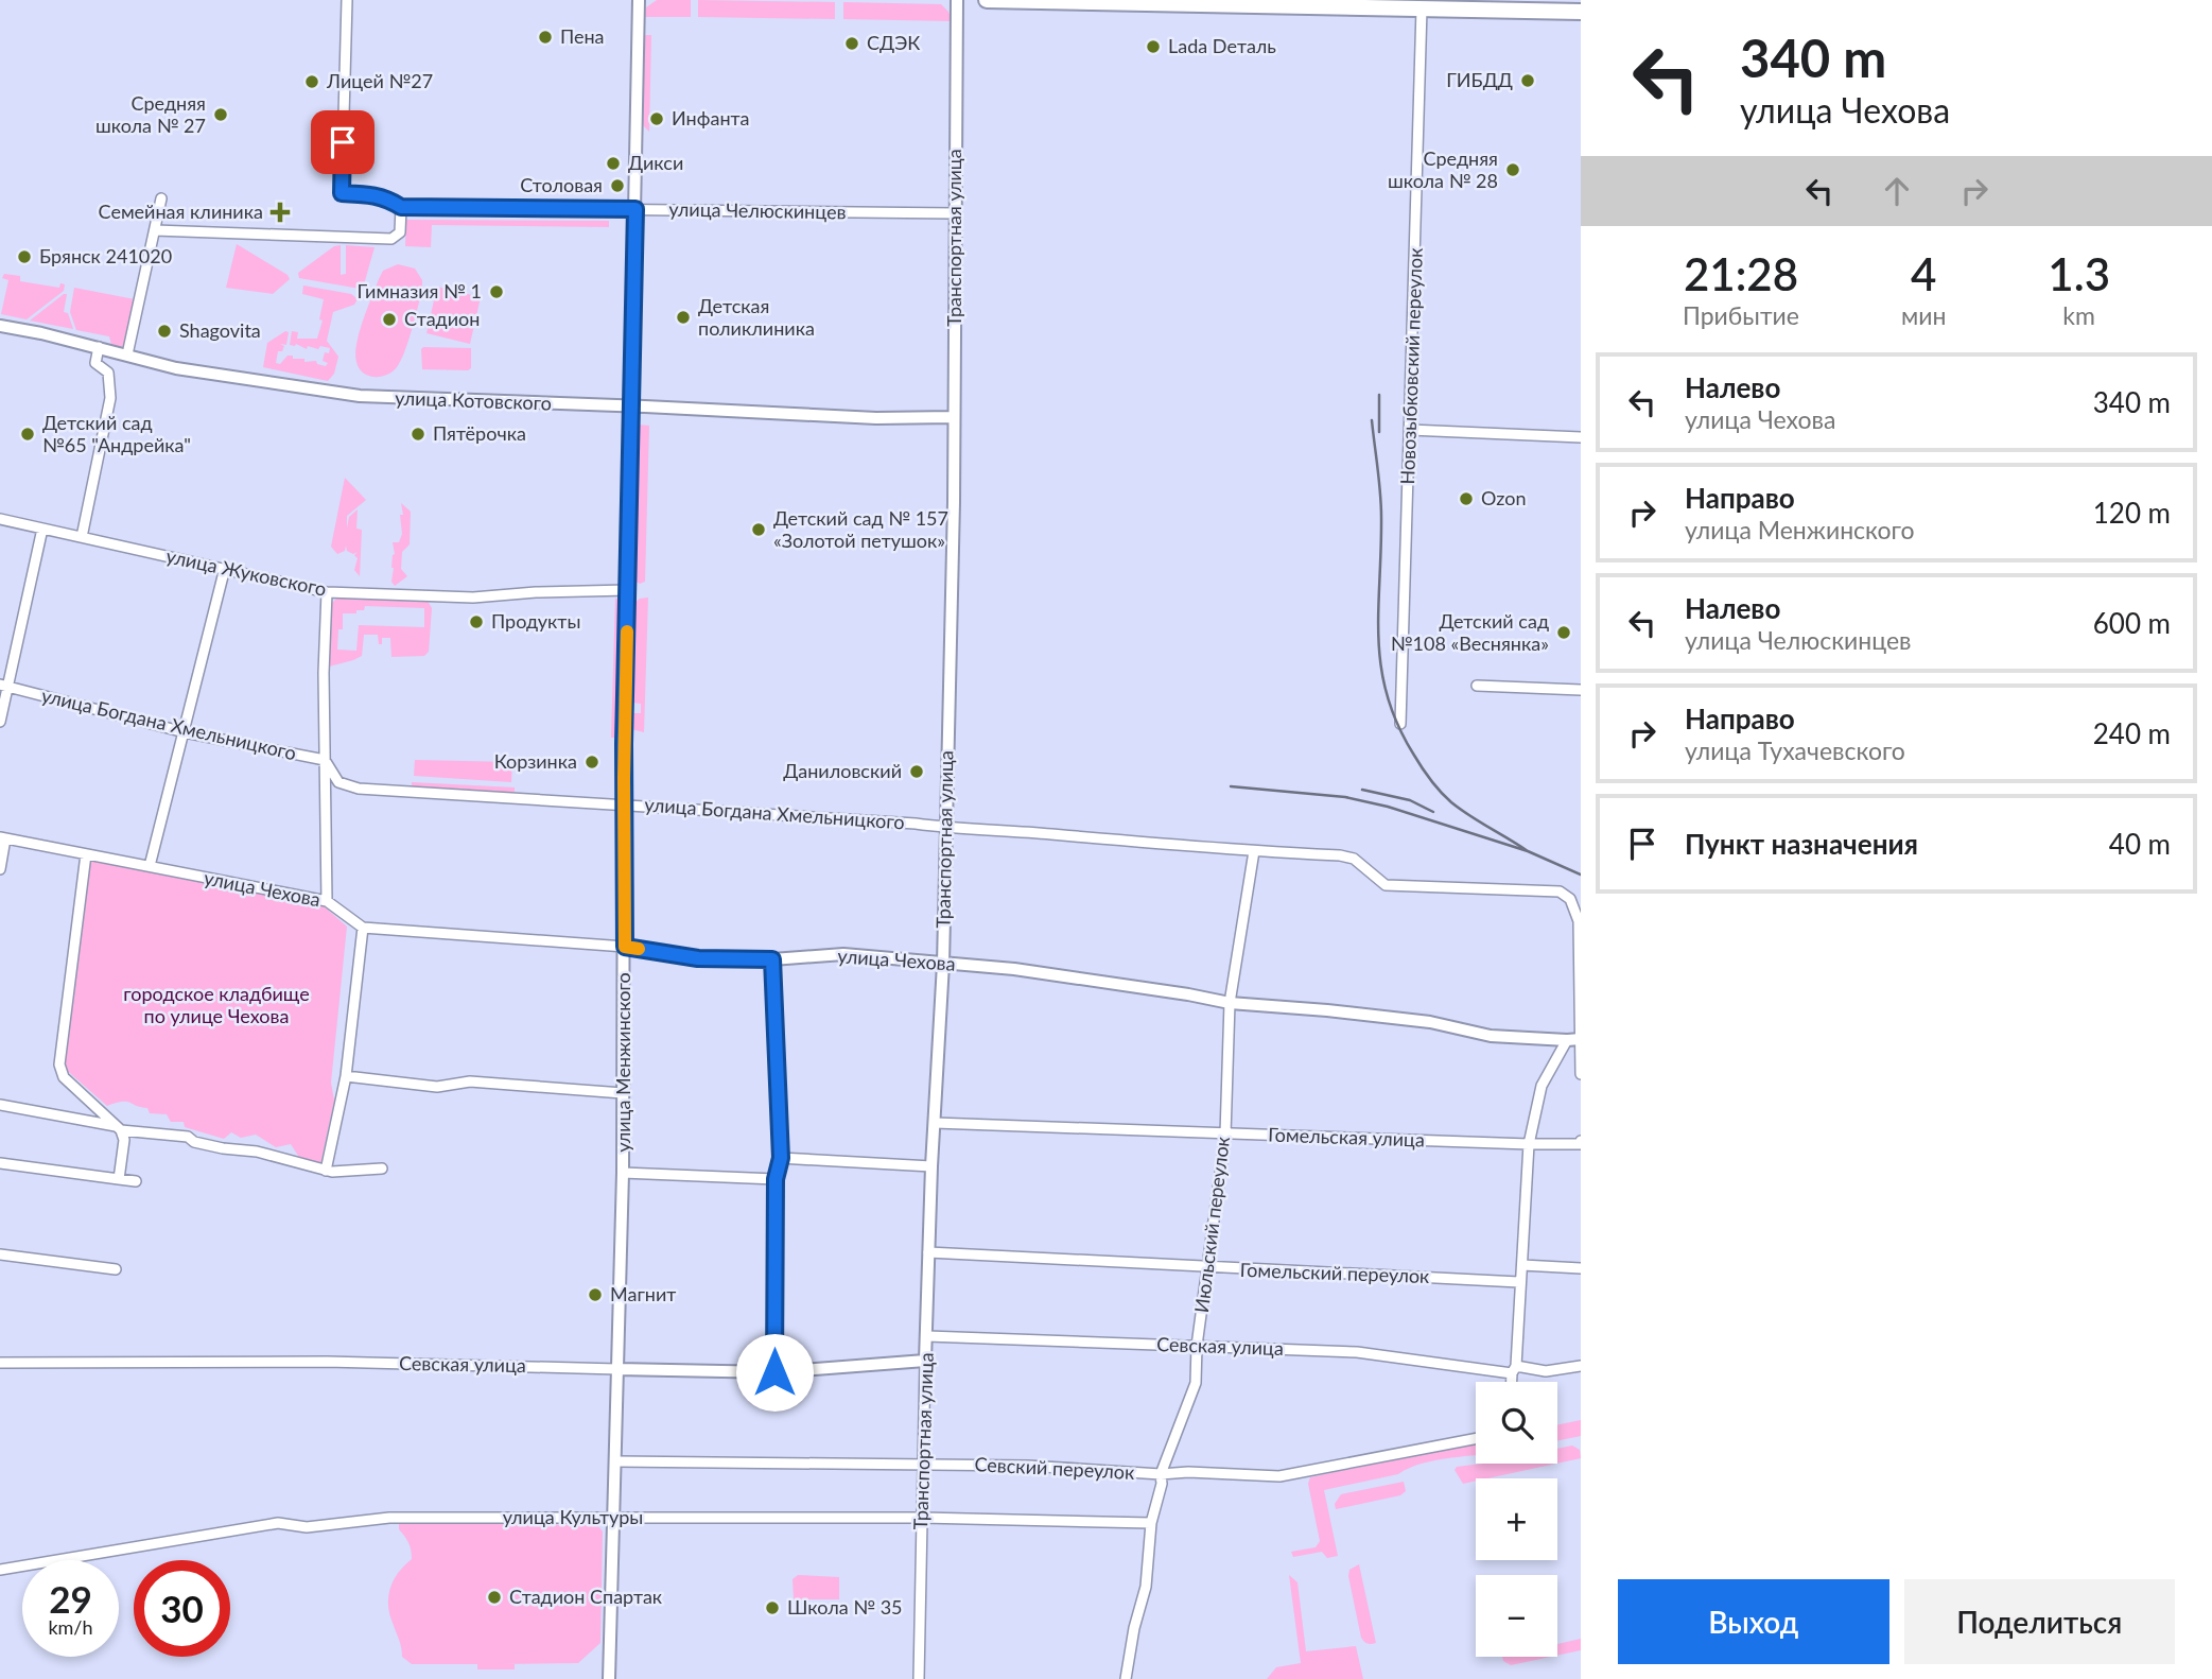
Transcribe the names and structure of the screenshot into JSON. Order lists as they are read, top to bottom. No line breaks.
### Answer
{"streets":{"street":["улица Челюскинцев","Транспортная улица","Новозыбковский переулок","улица Котовского","улица Жуковского","улица Богдана Хмельницкого","улица Чехова","улица Менжинского","Гомельская улица","Июльский переулок","Гомельский переулок","Севская улица","Севский переулок","улица Культуры"]},"crossings":[["улица Челюскинцев","Транспортная улица"],["улица Челюскинцев","улица Менжинского"],["Транспортная улица","улица Котовского"],["Транспортная улица","улица Богдана Хмельницкого"],["Транспортная улица","улица Чехова"],["Транспортная улица","Гомельская улица"],["Транспортная улица","Гомельский переулок"],["Транспортная улица","Севская улица"],["Транспортная улица","Севский переулок"],["Транспортная улица","улица Культуры"],["улица Котовского","улица Менжинского"],["улица Жуковского","улица Менжинского"],["улица Богдана Хмельницкого","улица Чехова"],["улица Богдана Хмельницкого","улица Менжинского"],["улица Богдана Хмельницкого","Июльский переулок"],["улица Чехова","улица Менжинского"],["улица Чехова","Июльский переулок"],["улица Менжинского","Севская улица"],["улица Менжинского","Севский переулок"],["улица Менжинского","улица Культуры"],["Гомельская улица","Июльский переулок"],["Июльский переулок","Гомельский переулок"],["Июльский переулок","Севская улица"],["Июльский переулок","Севский переулок"],["Июльский переулок","улица Культуры"]],"parks":["городское кладбище по улице Чехова"],"places":{"other":["Пена","СДЭК","Lada Dеталь","ГИБДД","Лицей №27","Средняя школа № 27","Инфанта","Дикси","Средняя школа № 28","Столовая","Брянск 241020","Гимназия № 1","Детская поликлиника","Стадион","Shagovita","Детский сад №65 \"Андрейка\"","Пятёрочка","Ozon","Детский сад № 157 «Золотой петушок»","Продукты","Детский сад №108 «Веснянка»","Корзинка","Даниловский","Магнит","Стадион Спартак","Школа № 35"],"health":["Семейная клиника"]},"page":{"turn":["340 m","улица Чехова"],"eta":["21:28","Прибытие","4","мин","1.3","km"],"list":[{"name":"Налево","note":"улица Чехова","value":"340 m"},{"name":"Направо","note":"улица Менжинского","value":"120 m"},{"name":"Налево","note":"улица Челюскинцев","value":"600 m"},{"name":"Направо","note":"улица Тухачевского","value":"240 m"},{"name":"Пункт назначения","value":"40 m"}],"map_buttons":["+","−"],"speed":"29 km/h","limit":"30","buttons":["Выход","Поделиться"]}}
